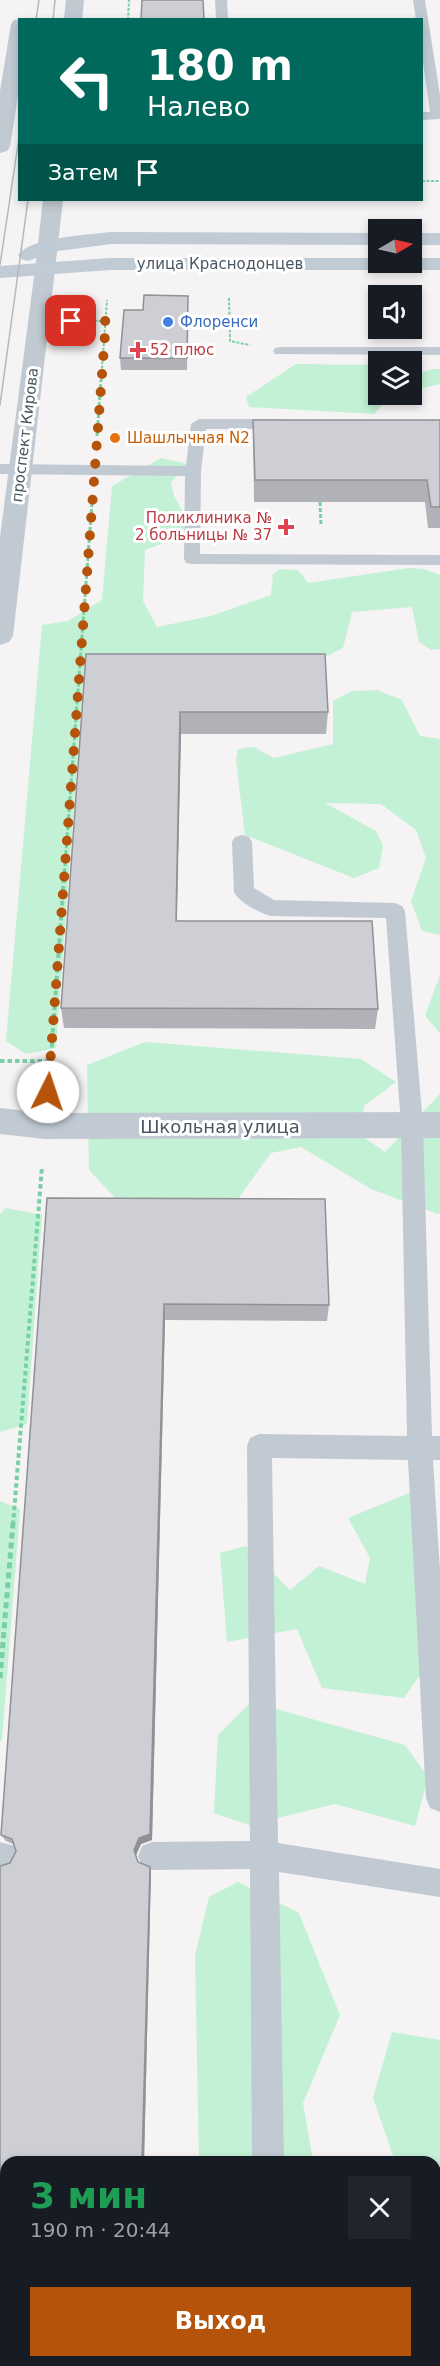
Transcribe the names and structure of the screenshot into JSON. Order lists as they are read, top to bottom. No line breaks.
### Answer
{"streets":{"main road":["улица Краснодонцев"],"street":["проспект Кирова","Школьная улица"]},"crossings":[["улица Краснодонцев","проспект Кирова"]],"places":{"other":["Флоренси","Шашлычная N2"],"health":["52 плюс","Поликлиника № 2 больницы № 37"]},"north":"right","page":{"turn":["180 m","Налево"],"then":"Затем","heading":["3 мин","190 m · 20:44"],"buttons":"Выход"}}
